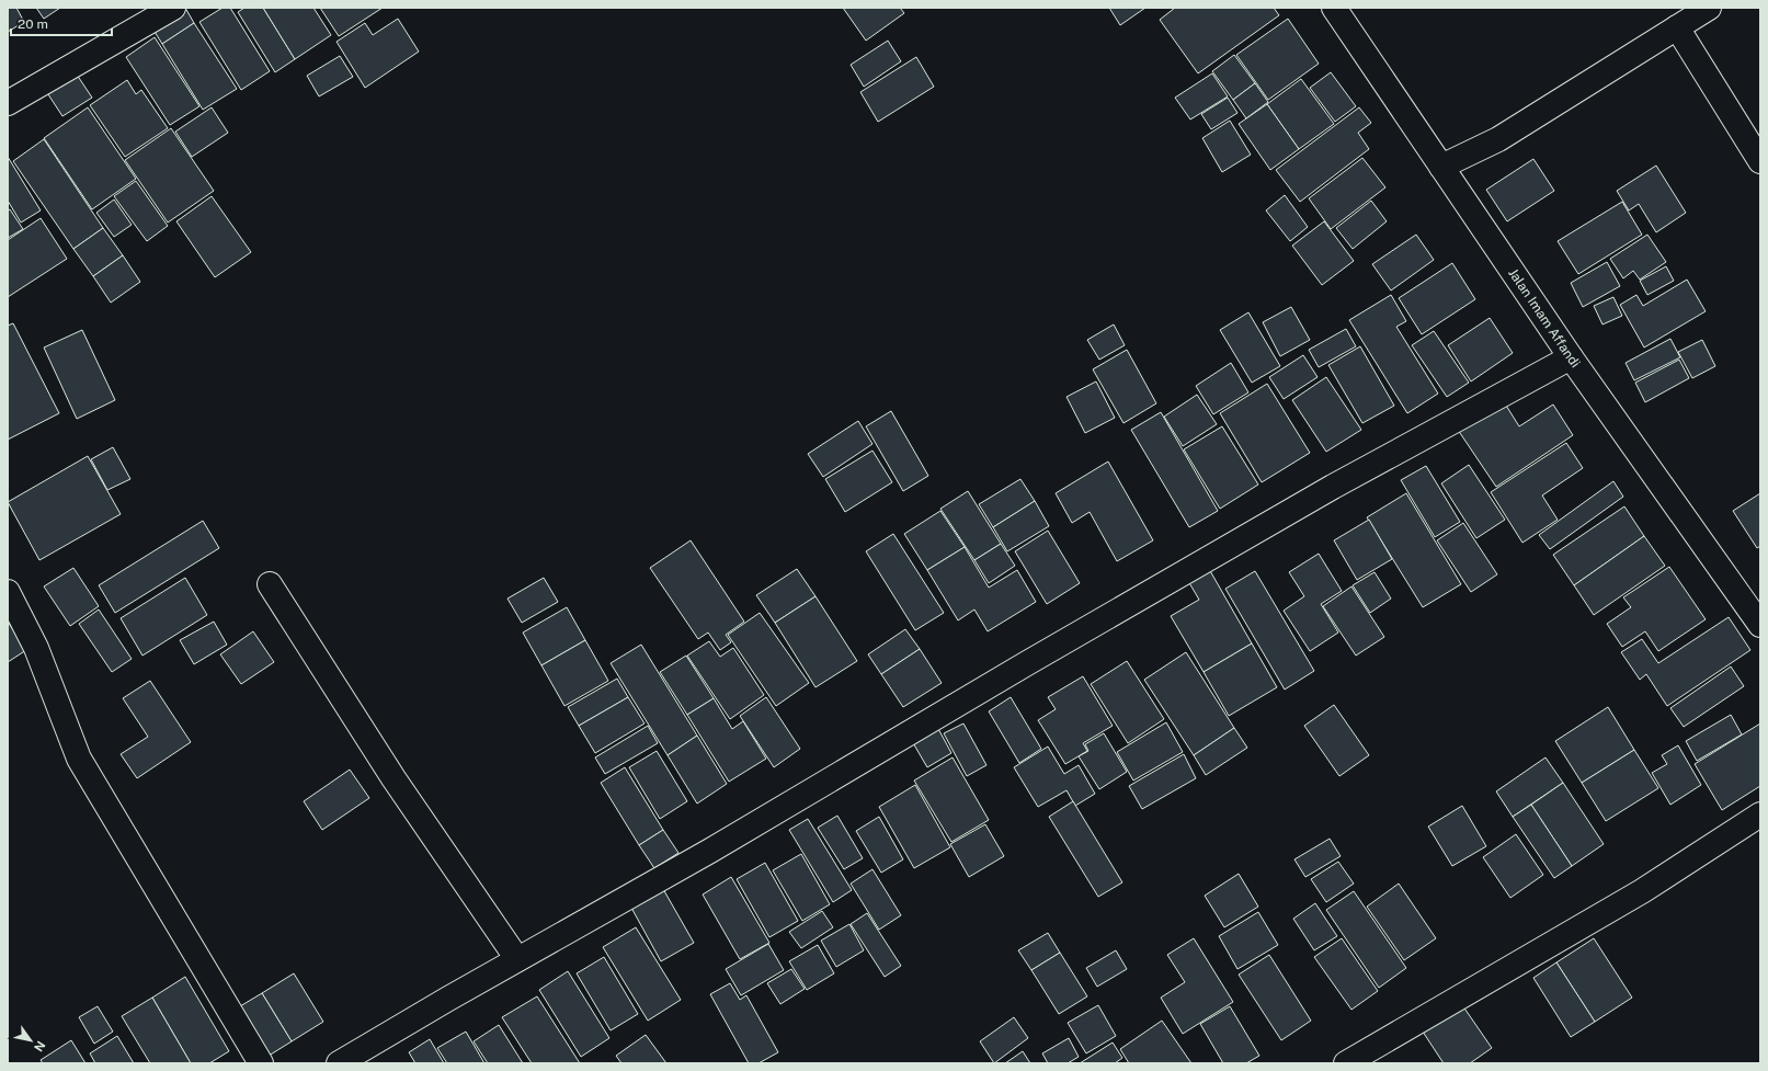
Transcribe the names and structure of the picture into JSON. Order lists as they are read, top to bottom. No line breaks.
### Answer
{"streets":{"street":["Jalan Imam Affandi"]},"scale_bar":"20 m","north":"bottom right"}
